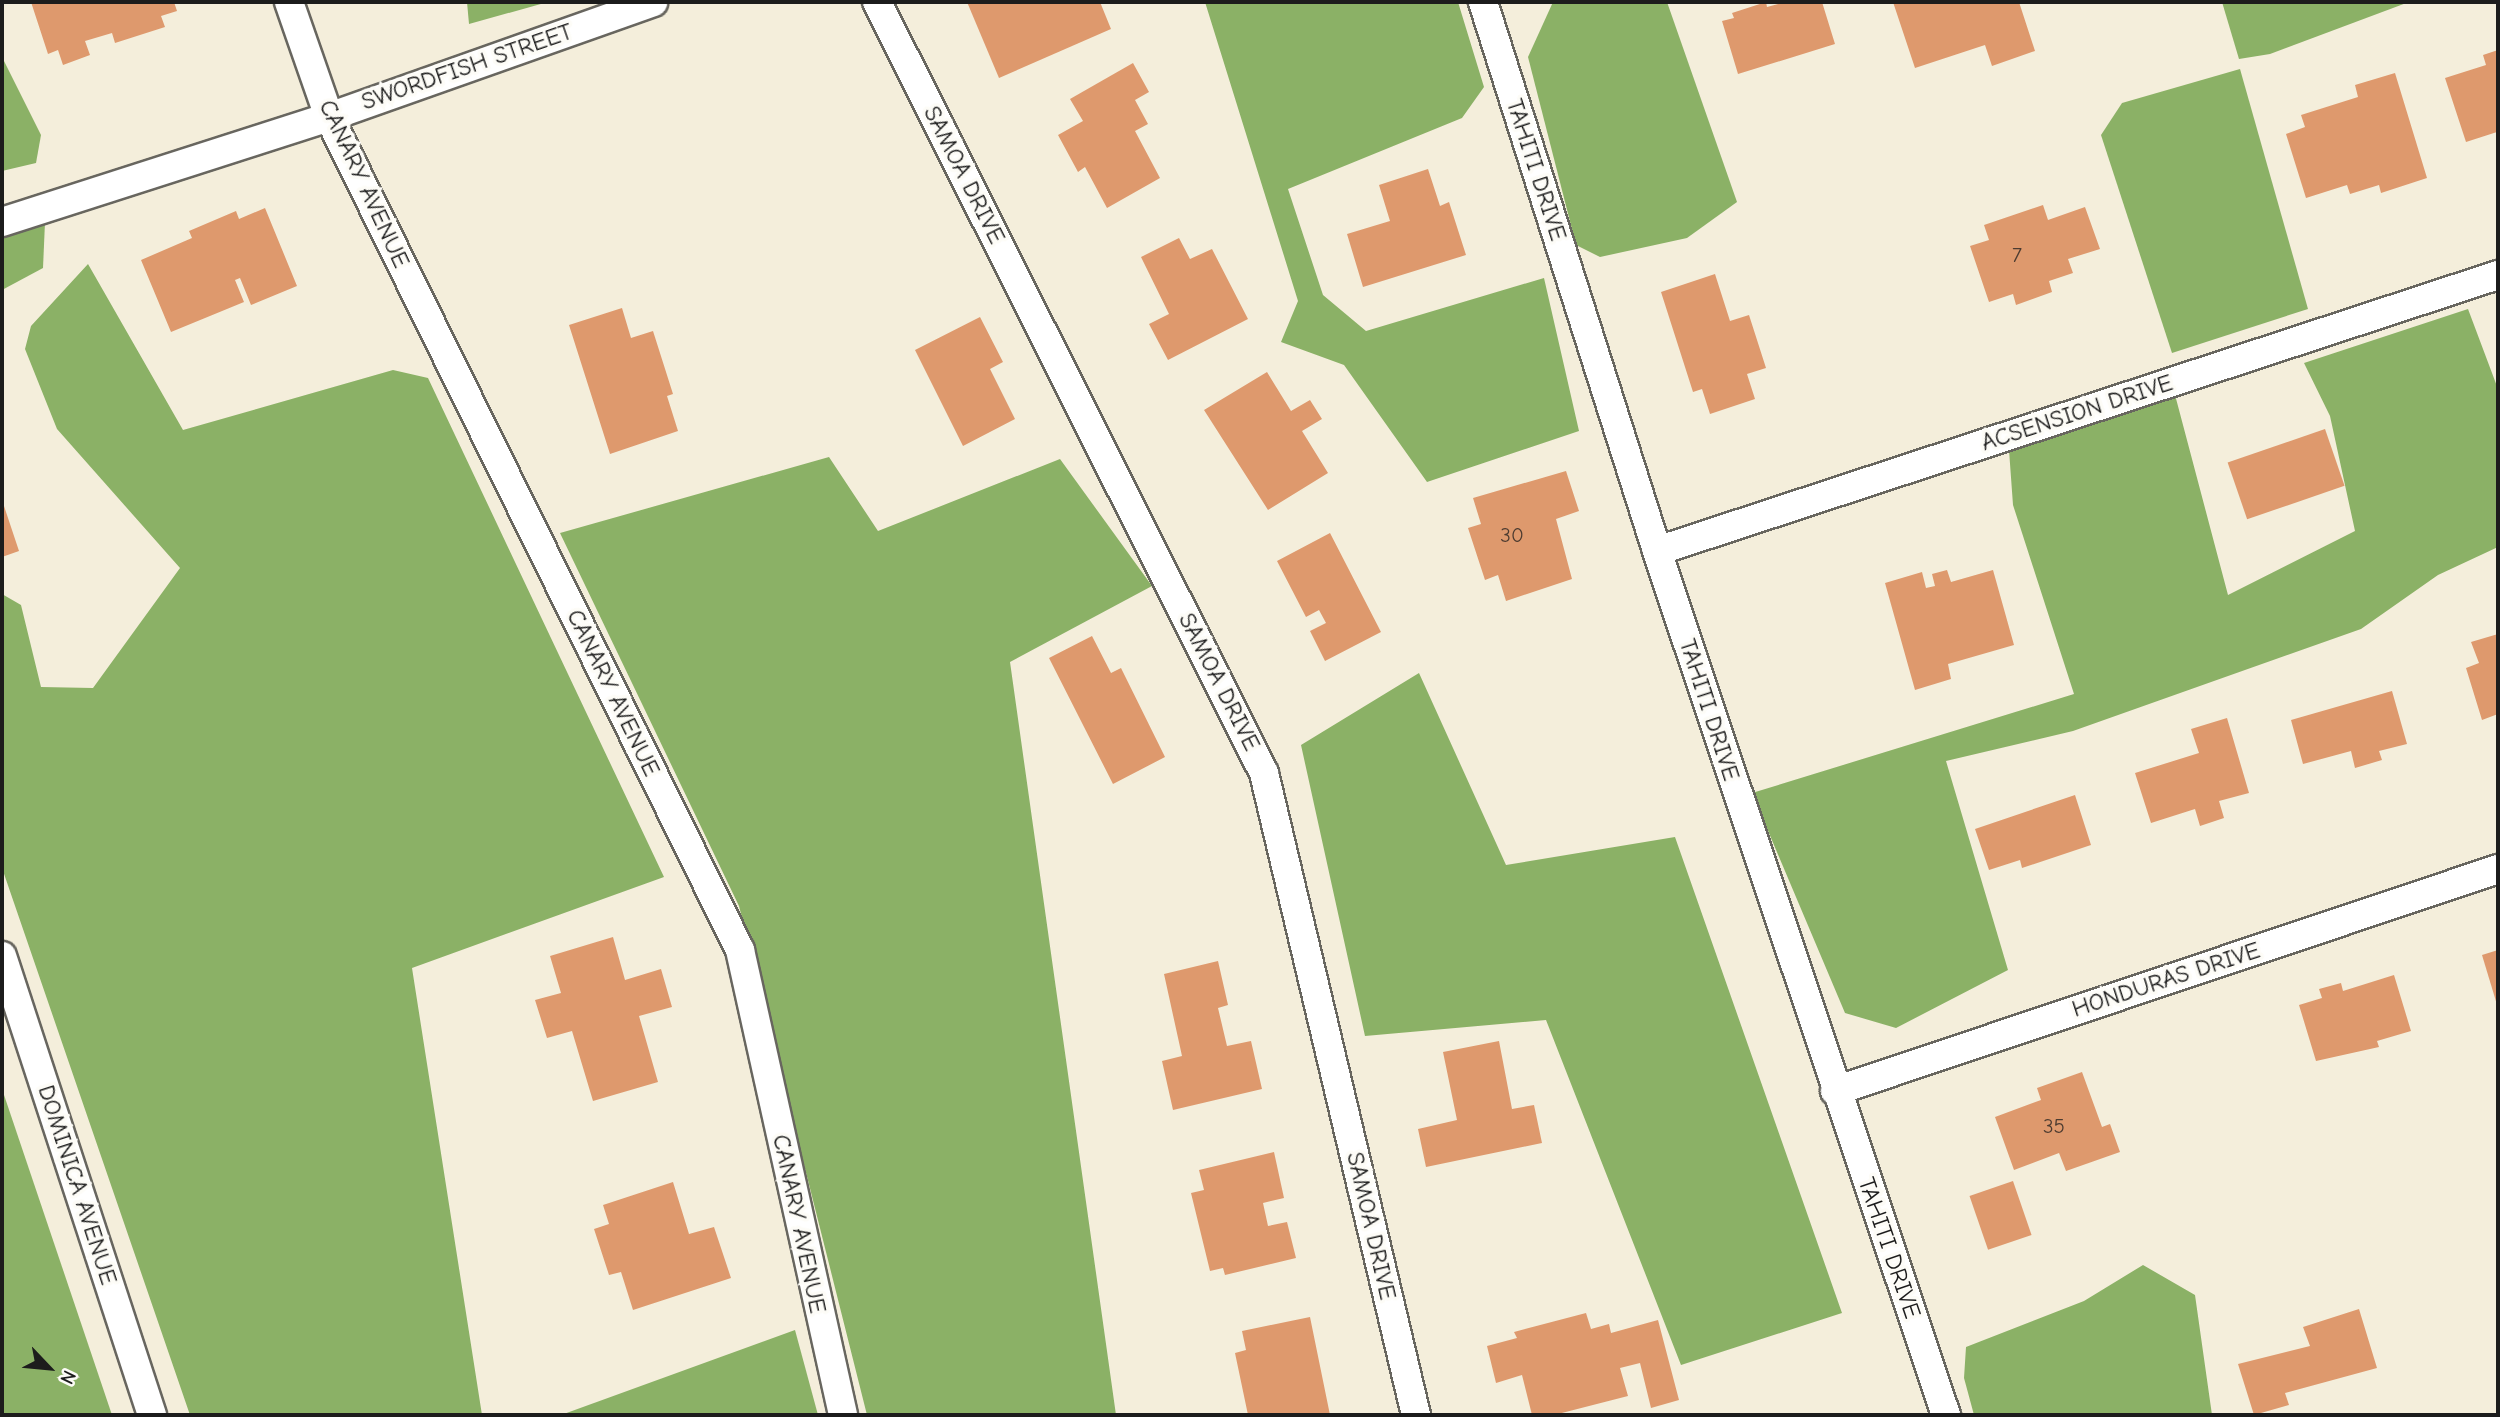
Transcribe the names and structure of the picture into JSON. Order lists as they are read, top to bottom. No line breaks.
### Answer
{"streets":{"street":["SWORDFISH STREET","TAHITI DRIVE","SAMOA DRIVE","CANARY AVENUE","ACSENSION DRIVE","HONDURAS DRIVE","DOMINICA AVENUE"]},"crossings":[["SWORDFISH STREET","CANARY AVENUE"],["TAHITI DRIVE","ACSENSION DRIVE"],["TAHITI DRIVE","HONDURAS DRIVE"]],"house_numbers":["7","30","35"],"north":"bottom right"}
